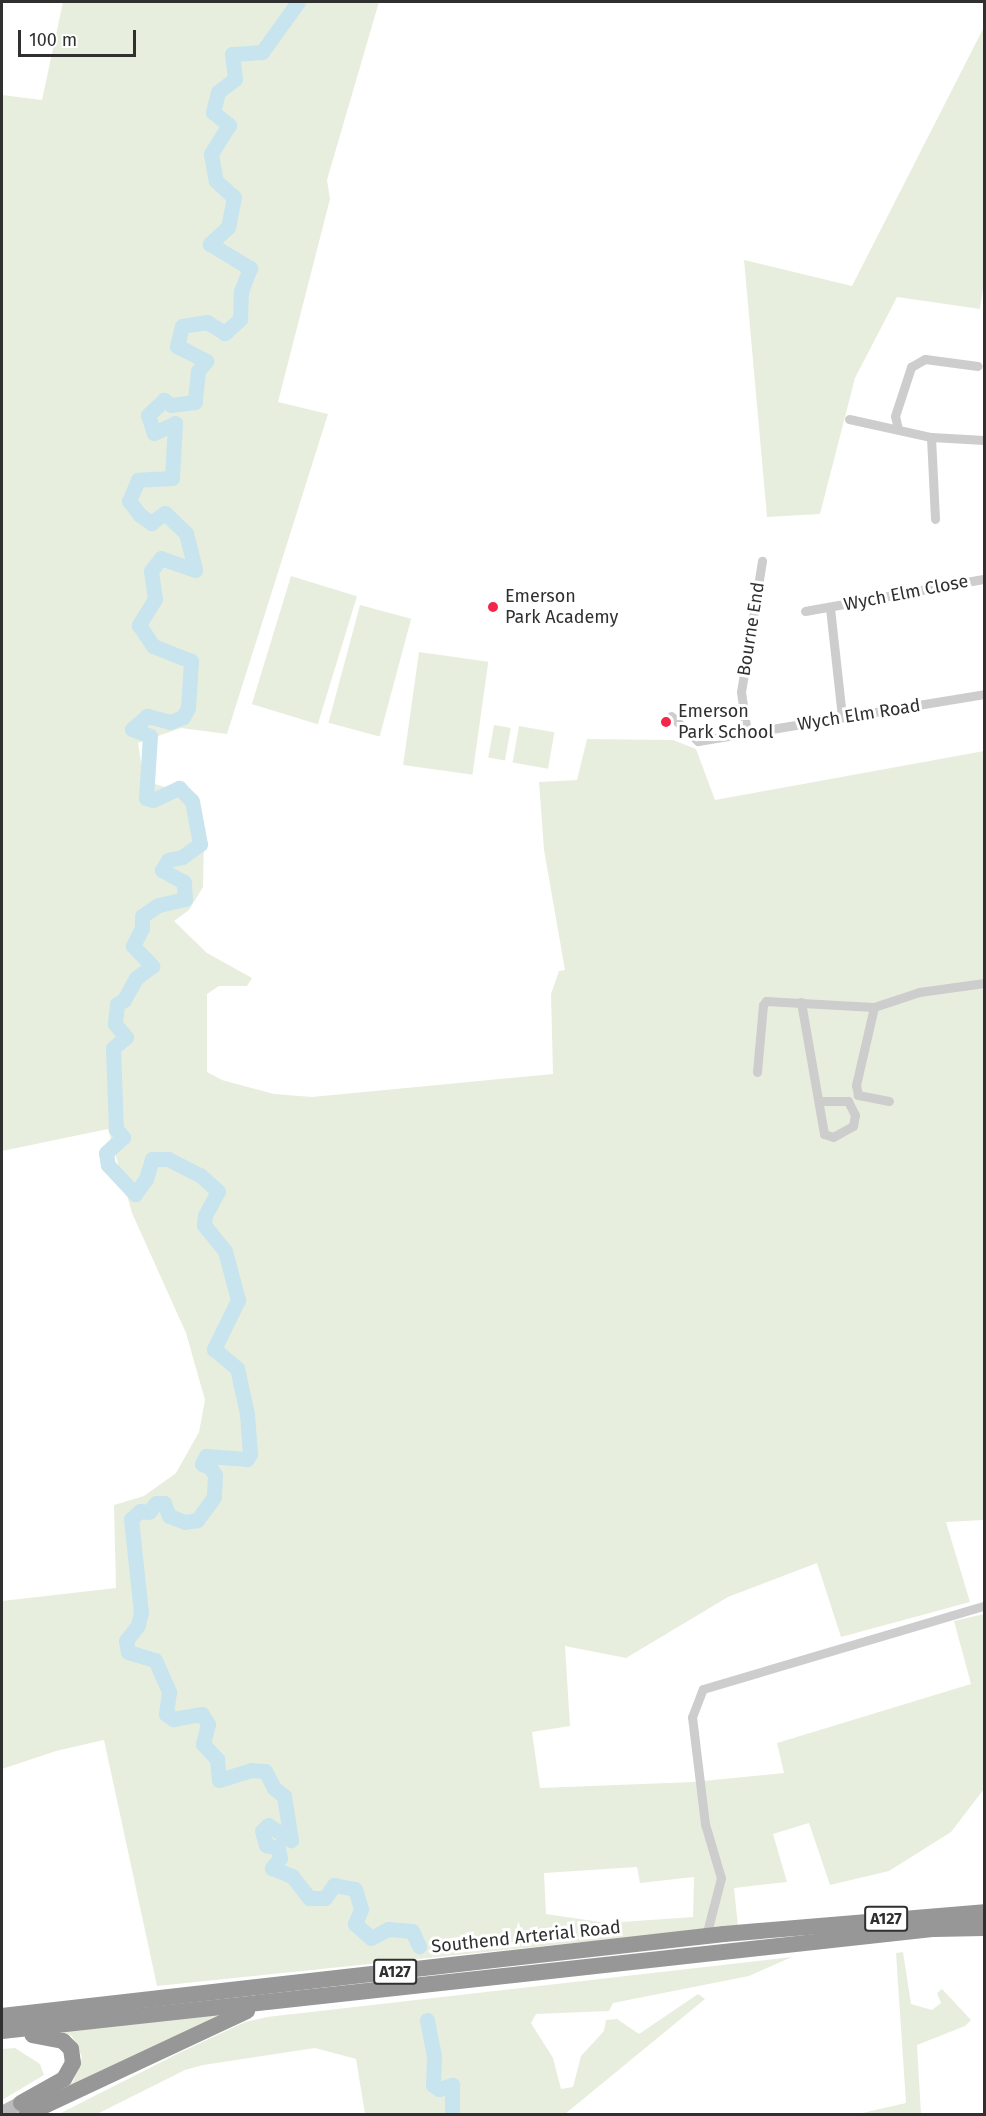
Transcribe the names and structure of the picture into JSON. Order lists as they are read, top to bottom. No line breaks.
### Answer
{"streets":{"highway":["A127","Southend Arterial Road"],"street":["Wych Elm Close","Bourne End","Wych Elm Road"]},"crossings":[["Wych Elm Close","Wych Elm Road"],["Bourne End","Wych Elm Road"]],"places":["Emerson Park Academy","Emerson Park School"],"scale_bar":"100 m"}
